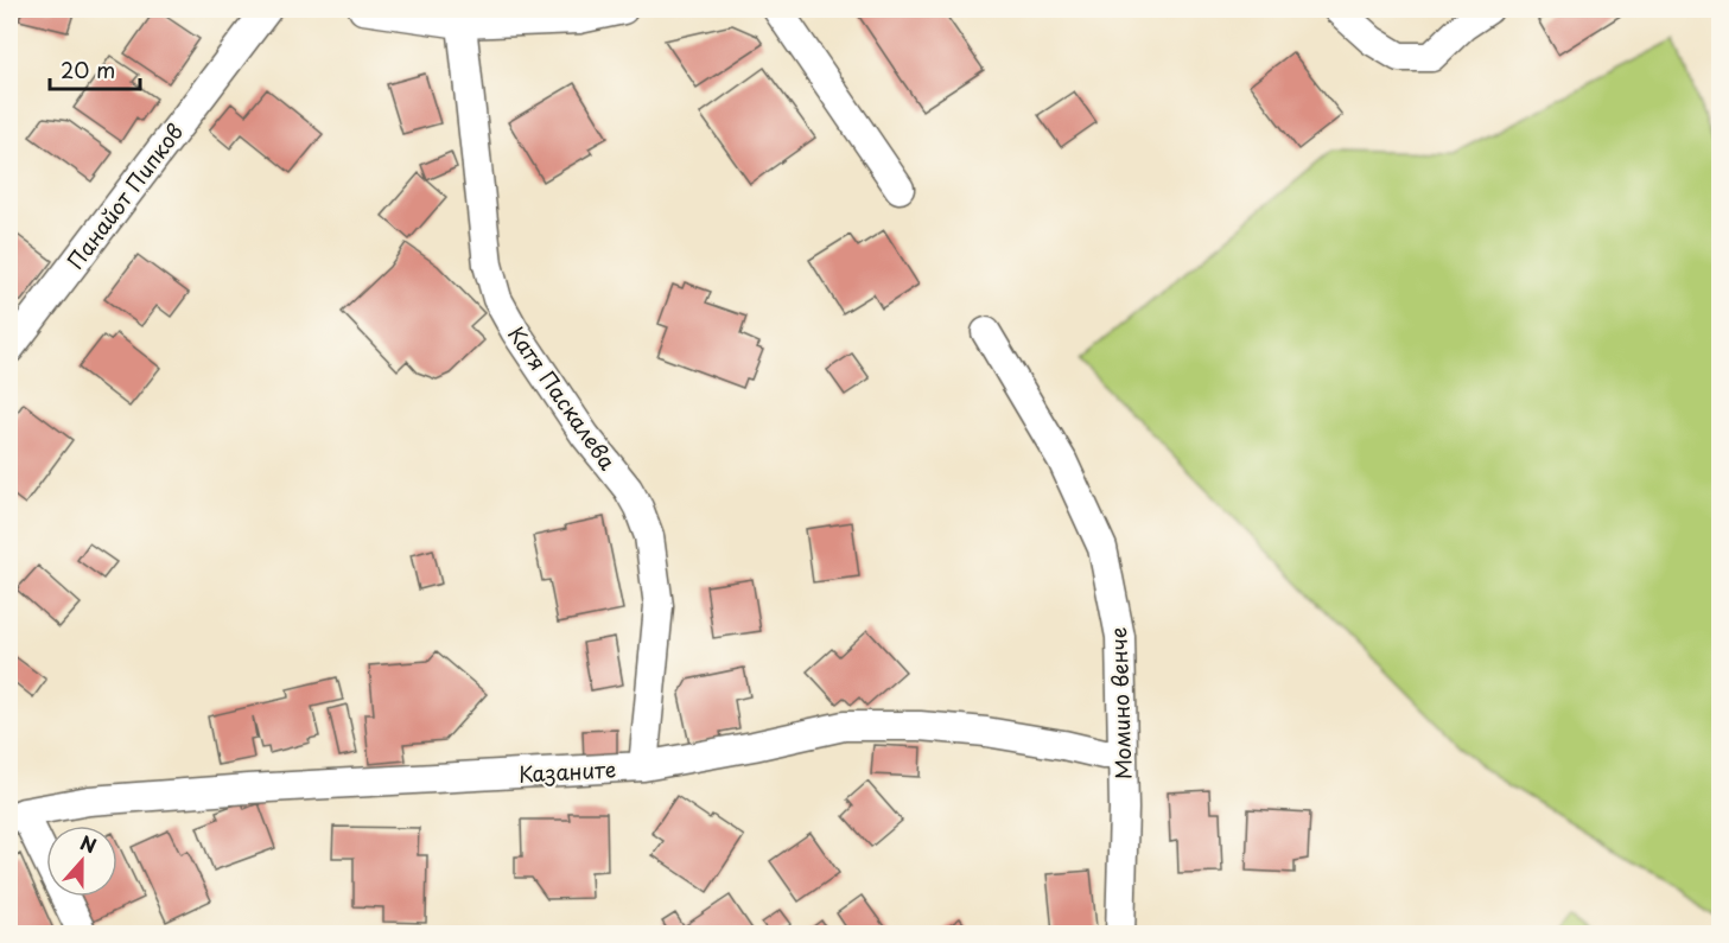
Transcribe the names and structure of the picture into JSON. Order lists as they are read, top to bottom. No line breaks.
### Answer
{"streets":{"street":["Панайот Пипков","Катя Паскалева","Момино венче","Казаните"]},"crossings":[["Катя Паскалева","Казаните"],["Момино венче","Казаните"]],"scale_bar":"20 m","north":"top"}
